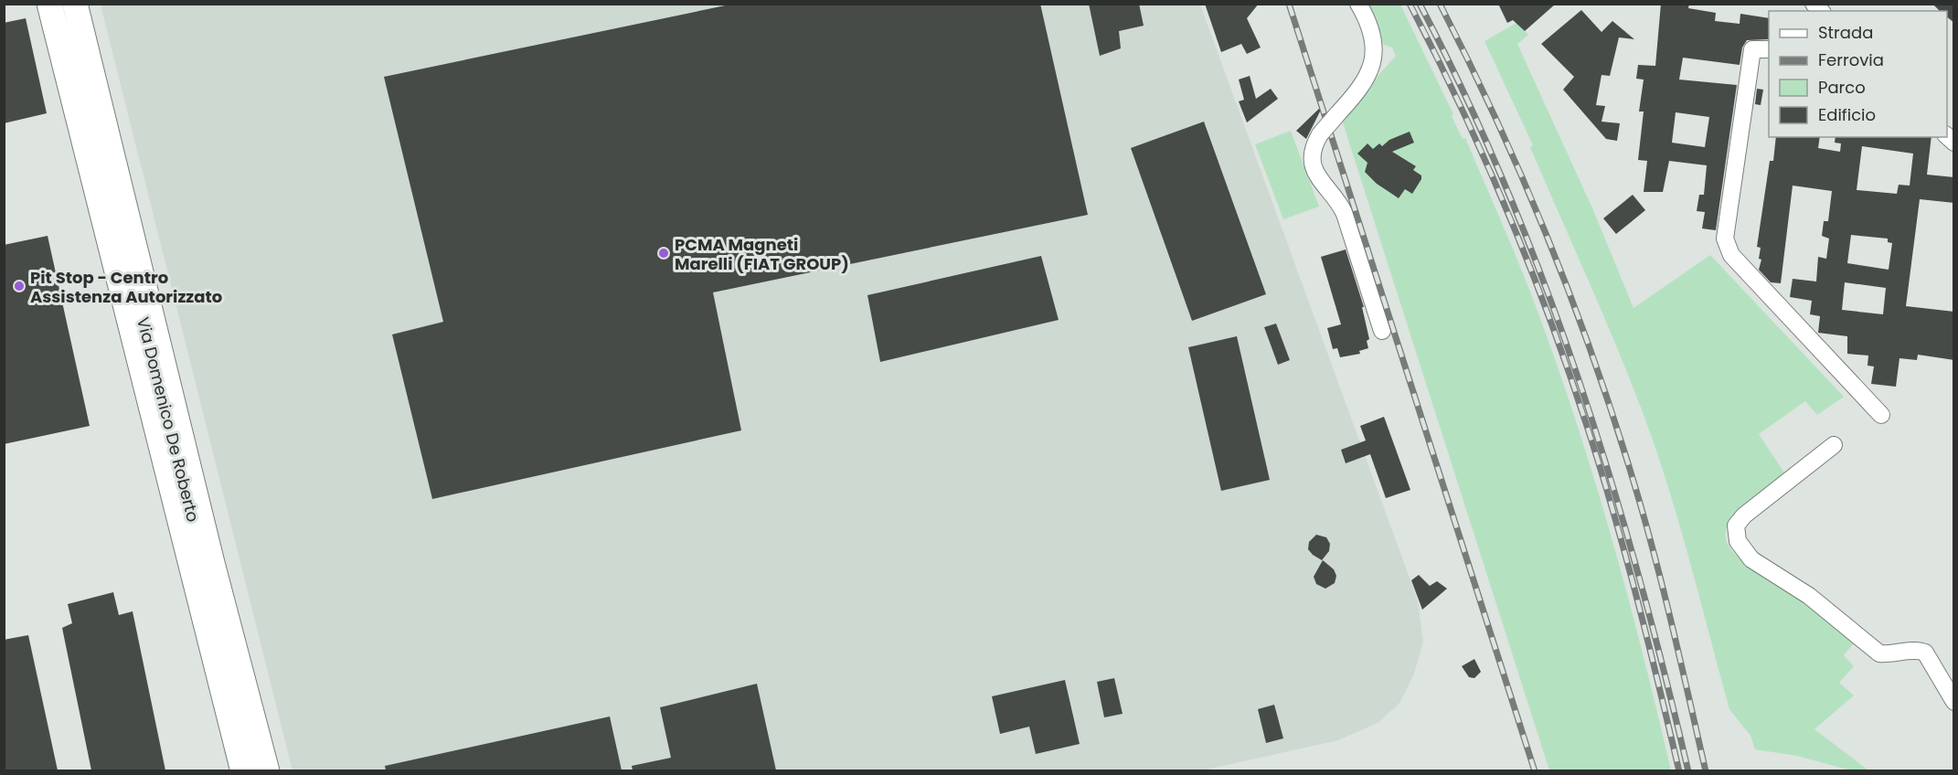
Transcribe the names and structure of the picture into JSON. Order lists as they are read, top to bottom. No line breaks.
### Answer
{"streets":{"street":["Via Domenico De Roberto"]},"places":["PCMA Magneti Marelli (FIAT GROUP)","Pit Stop - Centro Assistenza Autorizzato"],"legend":["Strada","Ferrovia","Parco","Edificio"]}
